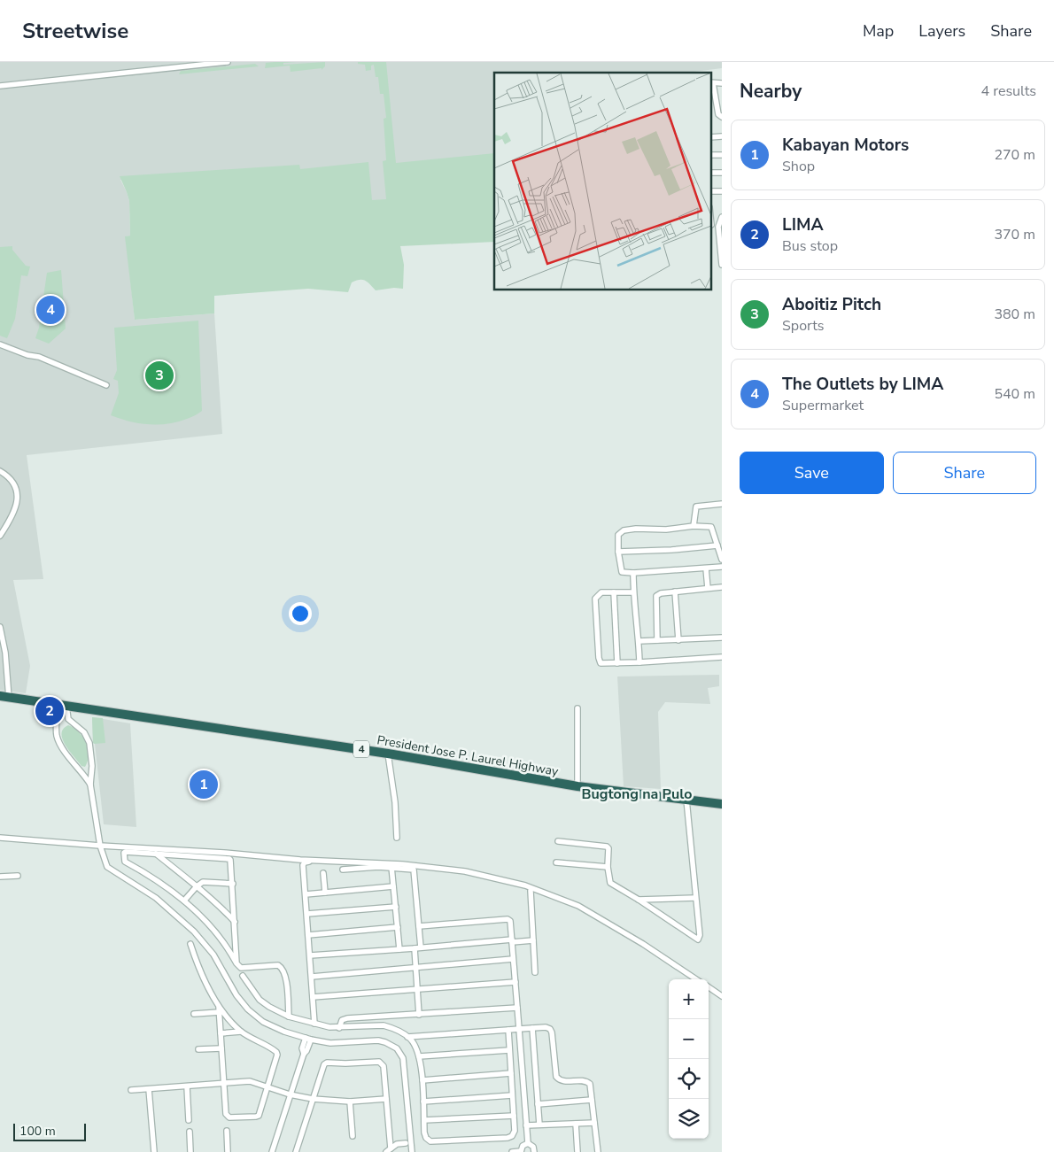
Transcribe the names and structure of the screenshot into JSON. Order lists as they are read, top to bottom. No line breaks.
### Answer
{"streets":{"highway":["4","President Jose P. Laurel Highway"]},"districts":["Bugtong na Pulo"],"scale_bar":"100 m","page":{"header":"Streetwise","nav":["Map","Layers","Share"],"heading":["Nearby","4 results"],"list":[{"mark":"1","name":"Kabayan Motors","note":"Shop","value":"270 m"},{"mark":"2","name":"LIMA","note":"Bus stop","value":"370 m"},{"mark":"3","name":"Aboitiz Pitch","note":"Sports","value":"380 m"},{"mark":"4","name":"The Outlets by LIMA","note":"Supermarket","value":"540 m"}],"pins":["4","3","2","1"],"buttons":["Save","Share"],"map_buttons":["+","−"],"scale":"100 m"}}
